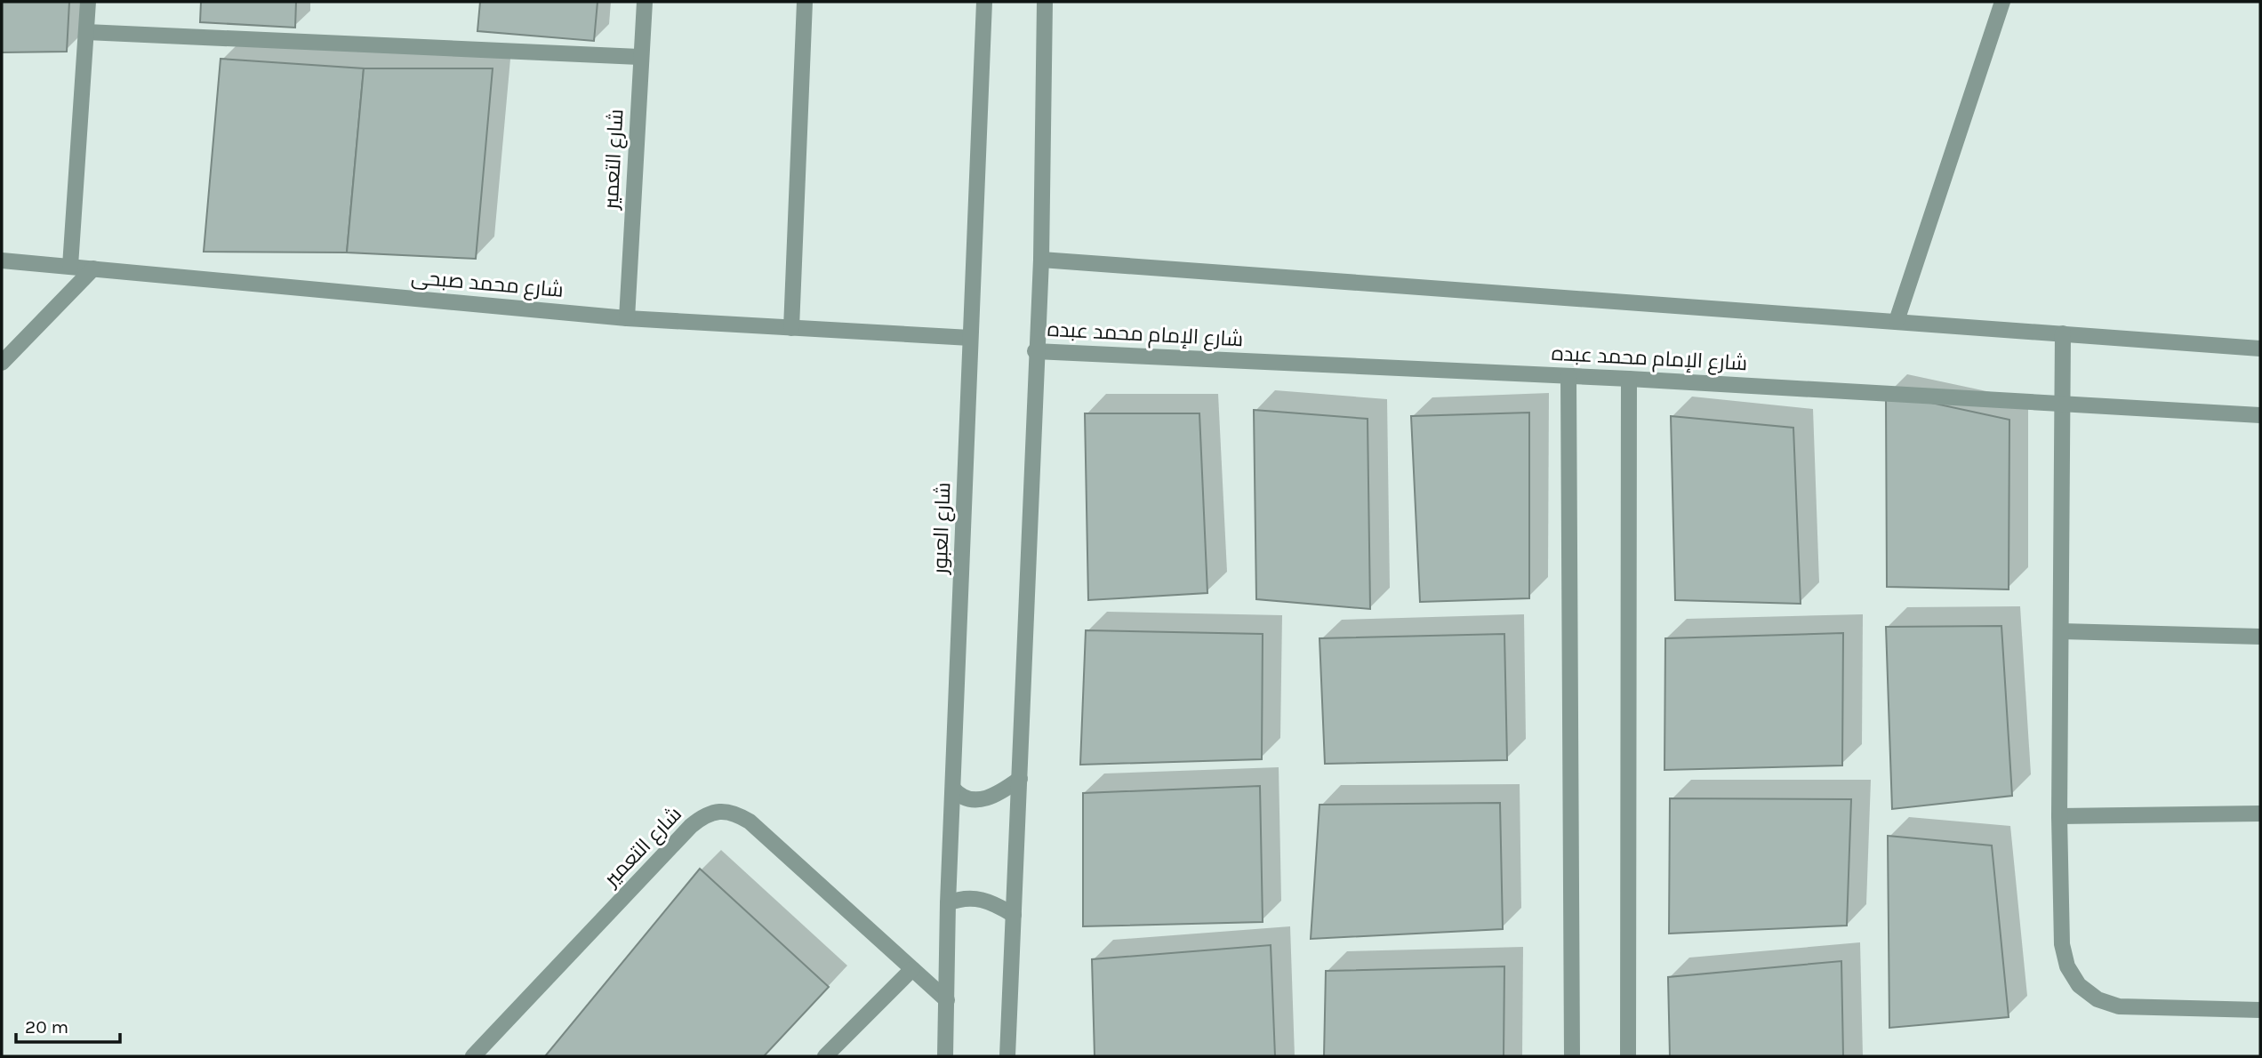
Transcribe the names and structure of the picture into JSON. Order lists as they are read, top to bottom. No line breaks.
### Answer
{"streets":{"street":["شارع التعمير","شارع محمد صبحى","شارع الإمام محمد عبده","شارع العبور"]},"crossings":[["شارع التعمير","شارع محمد صبحى"],["شارع التعمير","شارع العبور"],["شارع محمد صبحى","شارع العبور"]],"scale_bar":"20 m"}
